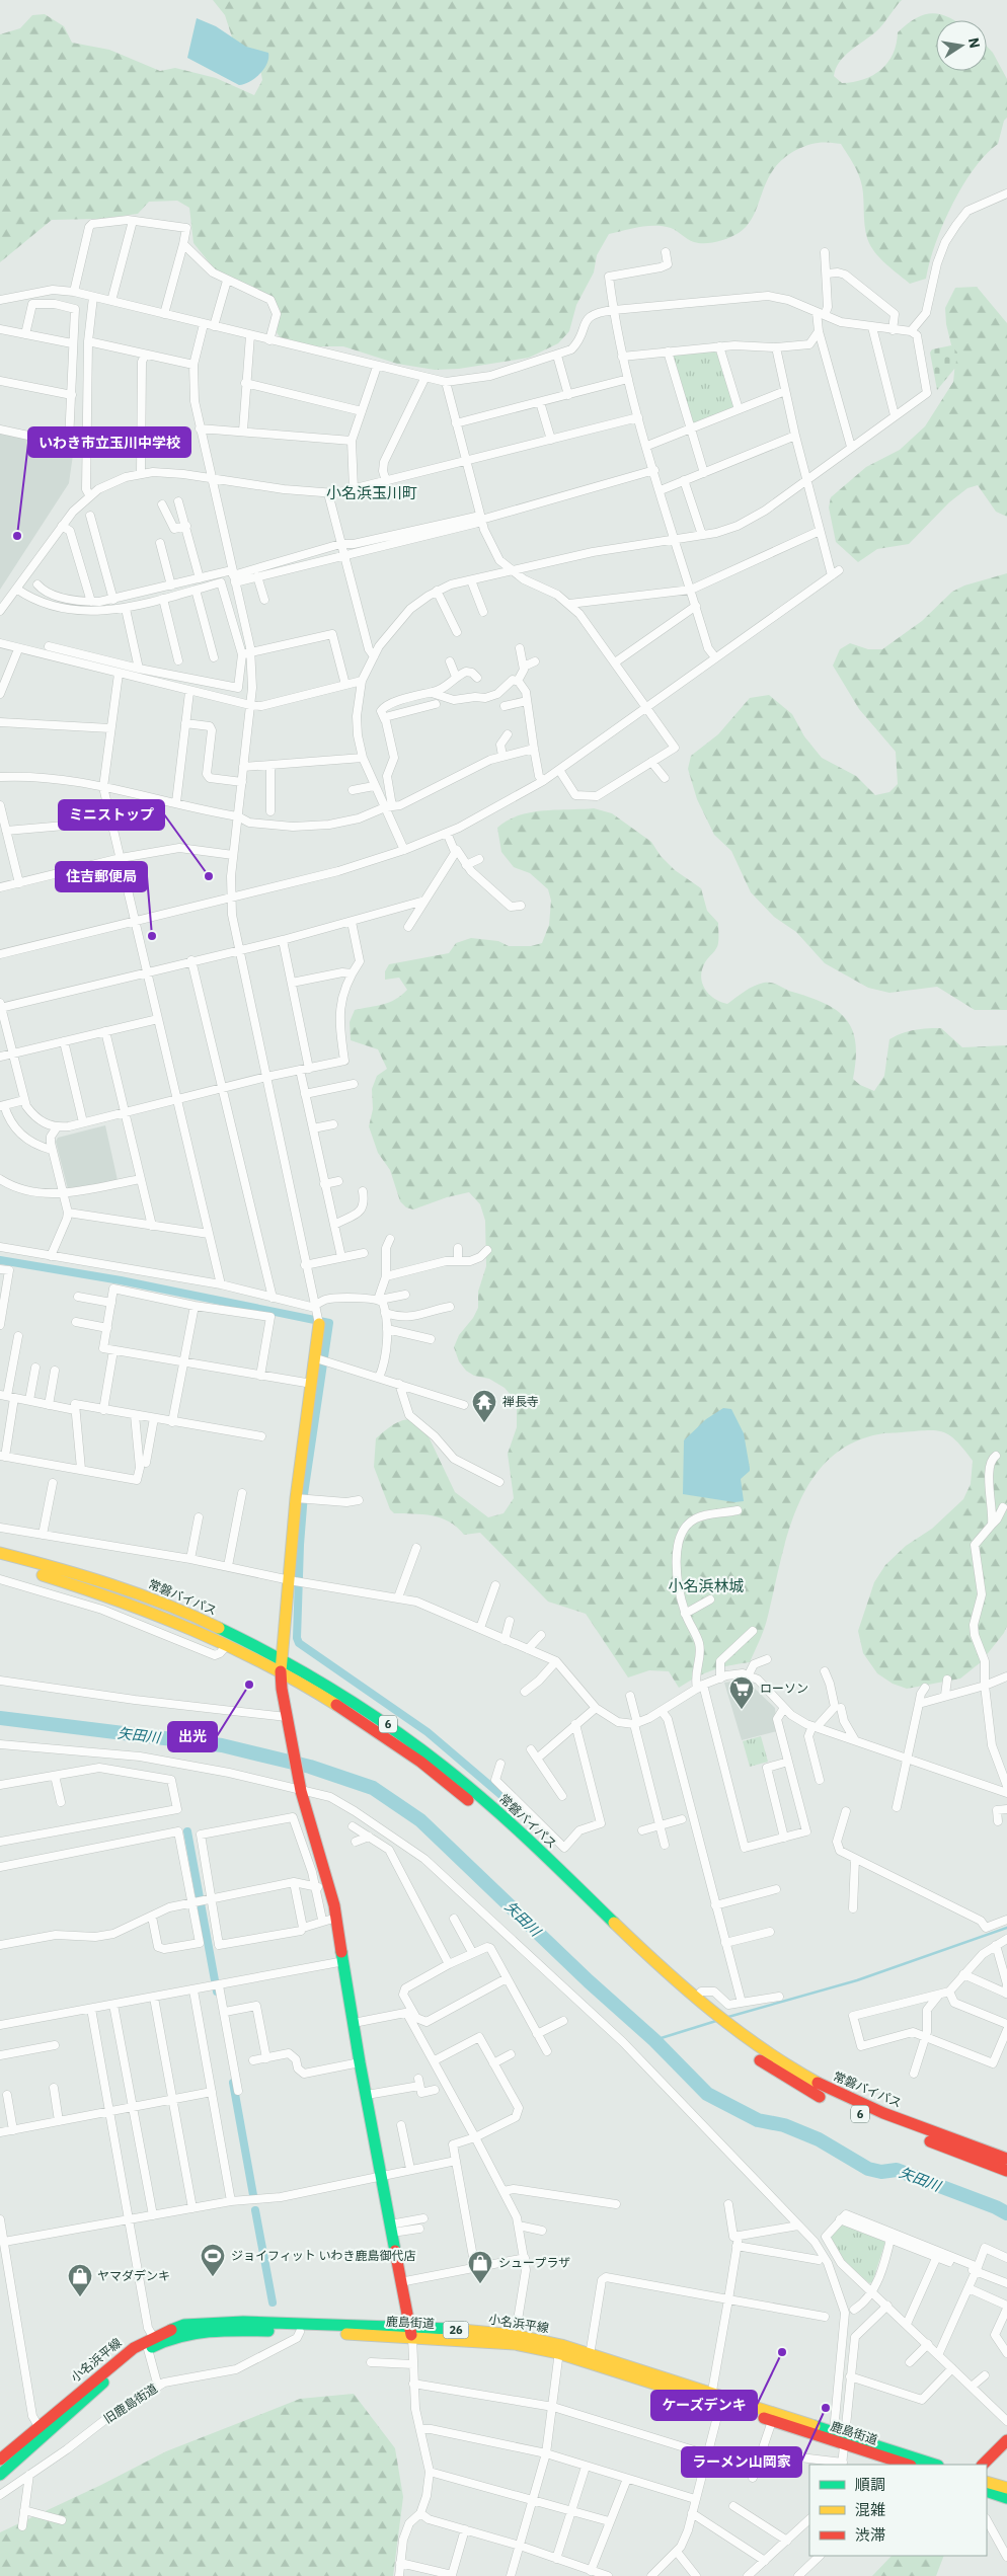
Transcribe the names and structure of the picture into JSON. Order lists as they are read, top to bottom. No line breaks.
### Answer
{"streets":{"main road":["常磐バイパス","6","鹿島街道","小名浜平線","26"],"street":["旧鹿島街道"]},"crossings":[["鹿島街道","小名浜平線"],["鹿島街道","旧鹿島街道"],["小名浜平線","26"]],"districts":["小名浜玉川町","小名浜林城"],"water":["矢田川"],"places":{"other":["いわき市立玉川中学校","ミニストップ","住吉郵便局","出光","ケーズデンキ","ラーメン山岡家"],"temple":["禅長寺"],"supermarket":["ローソン"],"sports":["ジョイフィット いわき鹿島御代店"],"shop":["シュープラザ","ヤマダデンキ"]},"legend":["順調","混雑","渋滞"],"north":"right"}
